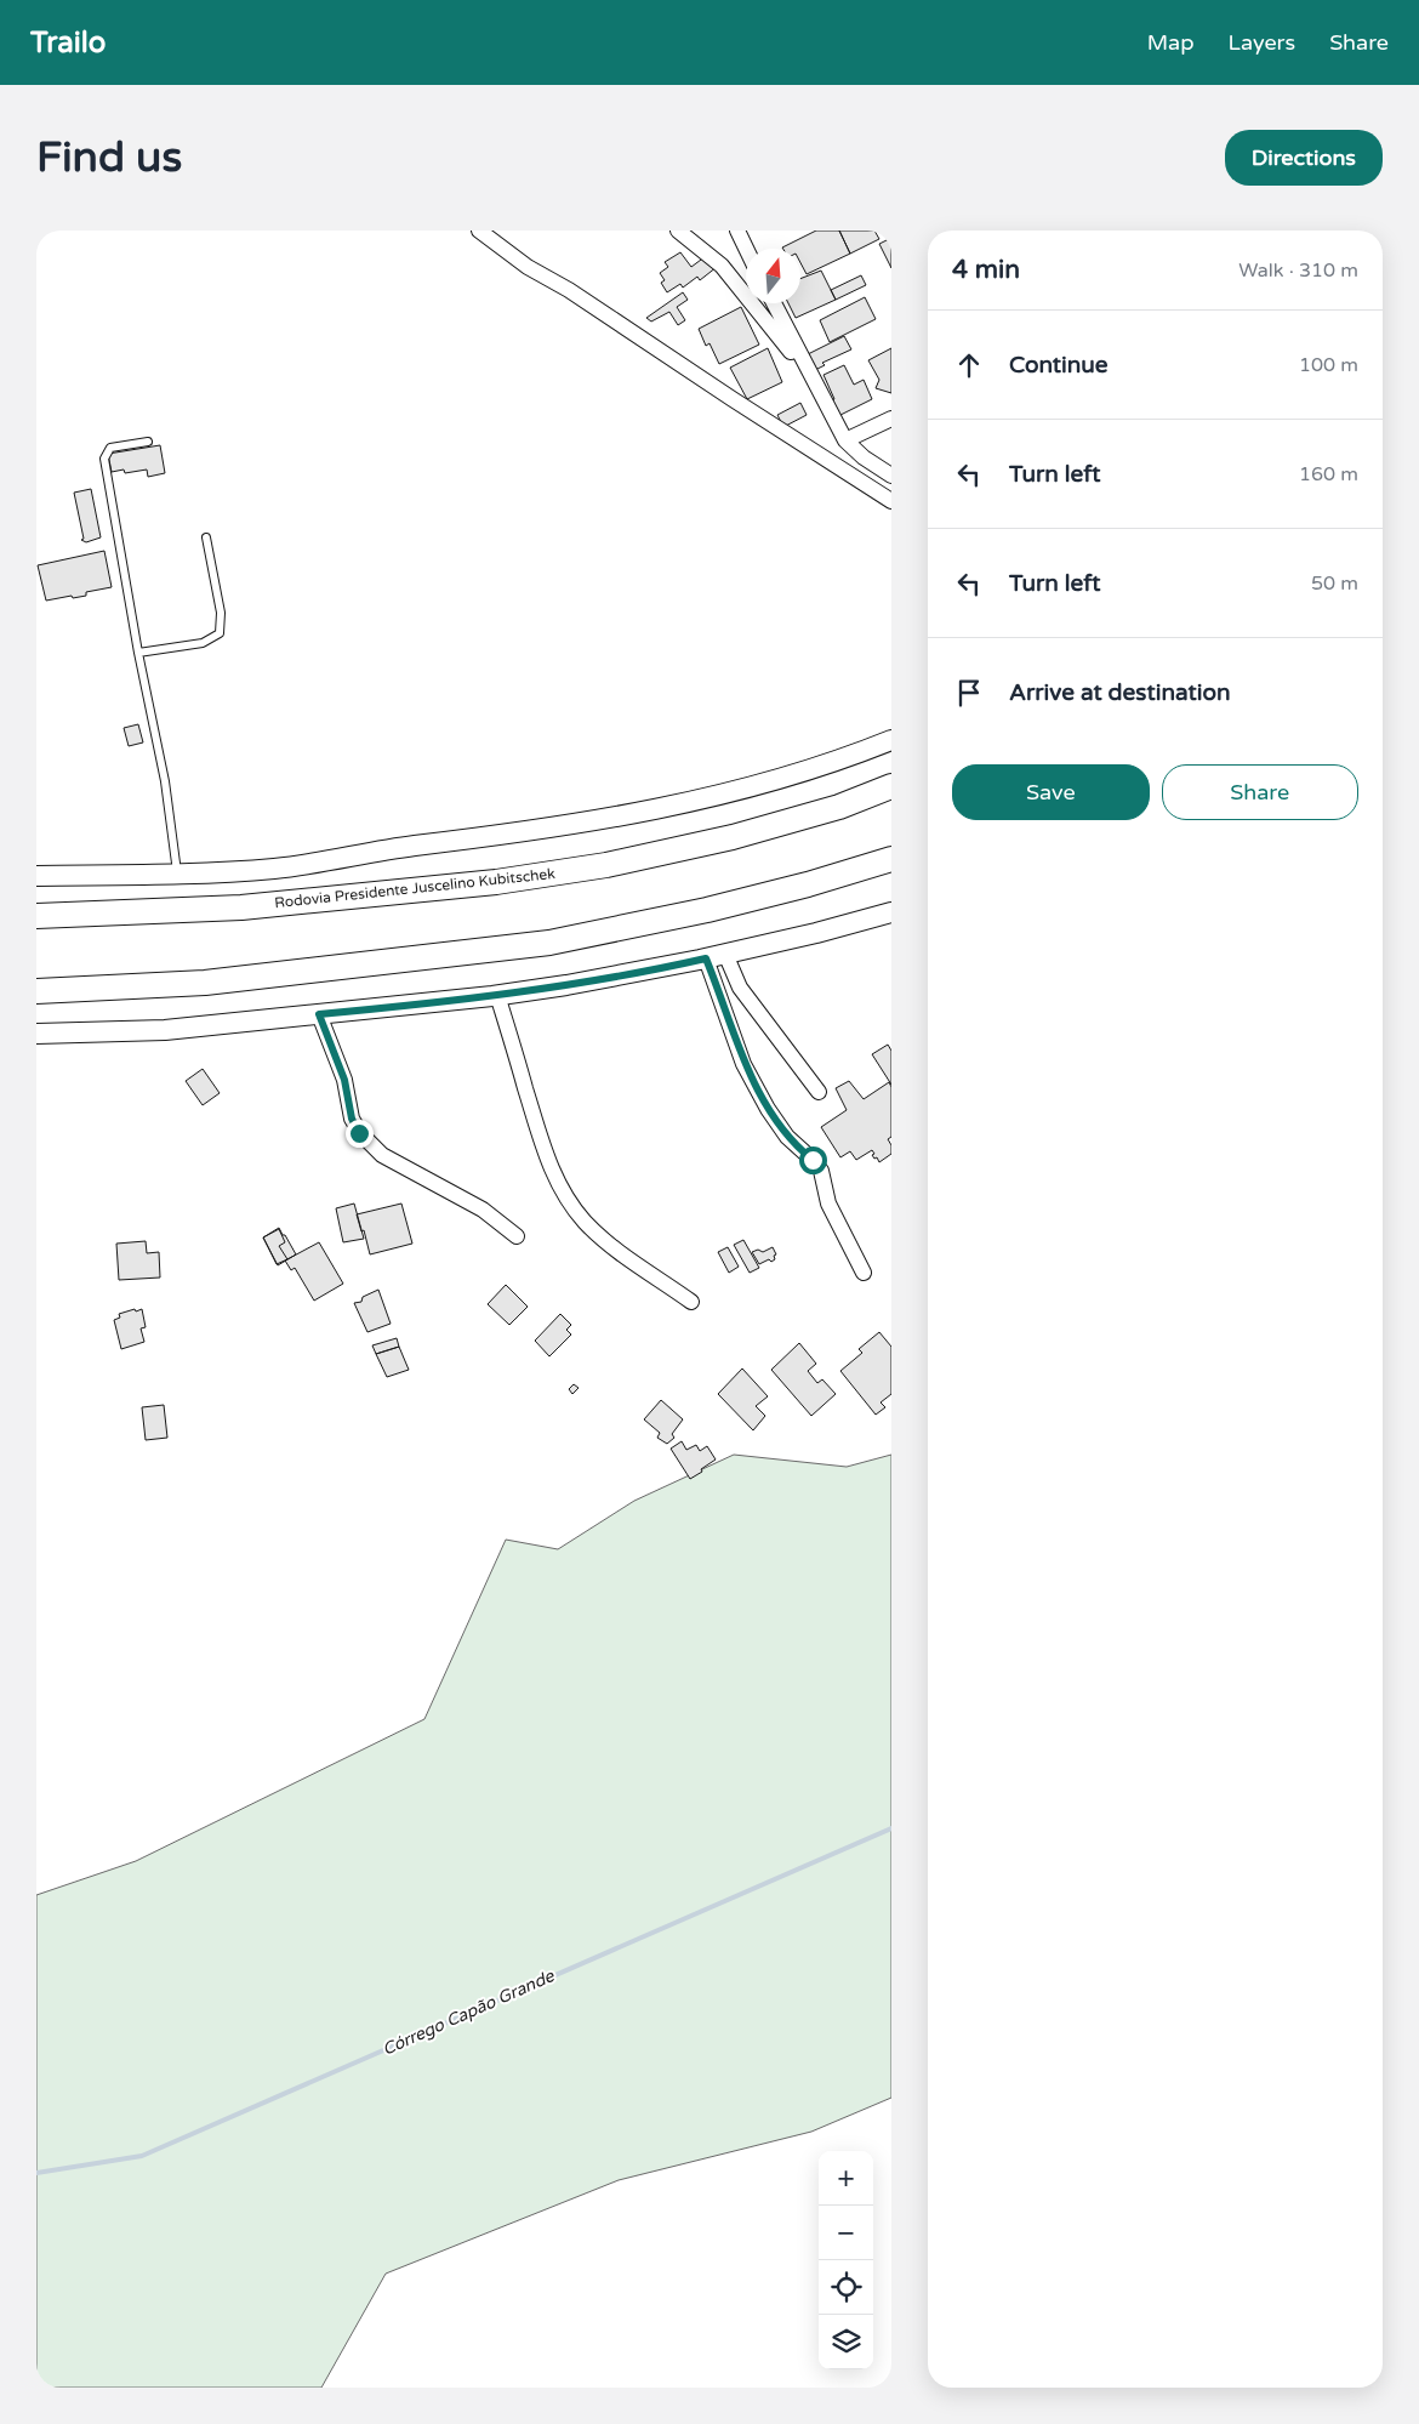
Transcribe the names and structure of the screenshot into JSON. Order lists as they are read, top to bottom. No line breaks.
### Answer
{"streets":{"highway":["Rodovia Presidente Juscelino Kubitschek"]},"water":["Córrego Capão Grande"],"north":"top","page":{"header":"Trailo","nav":["Map","Layers","Share"],"buttons":["Directions",["Save","Share"]],"title":"Find us","heading":["4 min","Walk · 310 m"],"list":[["Continue","100 m"],["Turn left","160 m"],["Turn left","50 m"],"Arrive at destination"],"map_buttons":["+","−"]}}
